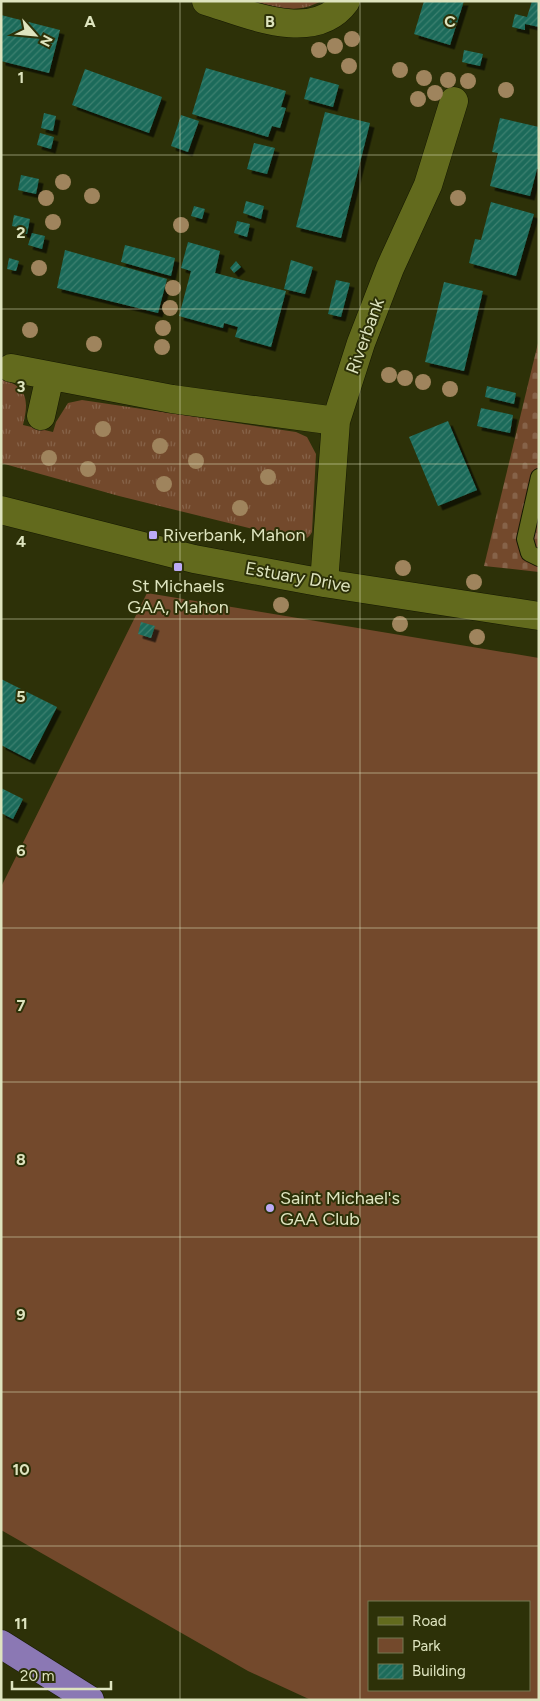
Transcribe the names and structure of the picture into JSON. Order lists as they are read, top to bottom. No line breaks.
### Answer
{"streets":{"street":["Riverbank","Estuary Drive"]},"crossings":[["Riverbank","Estuary Drive"]],"places":{"transit":["Riverbank, Mahon","St Michaels GAA, Mahon"],"other":["Saint Michael's GAA Club"]},"legend":["Road","Park","Building"],"scale_bar":"20 m","north":"bottom right","grid":{"columns":["A","B","C"],"rows":["1","2","3","4","5","6","7","8","9","10","11"]}}
